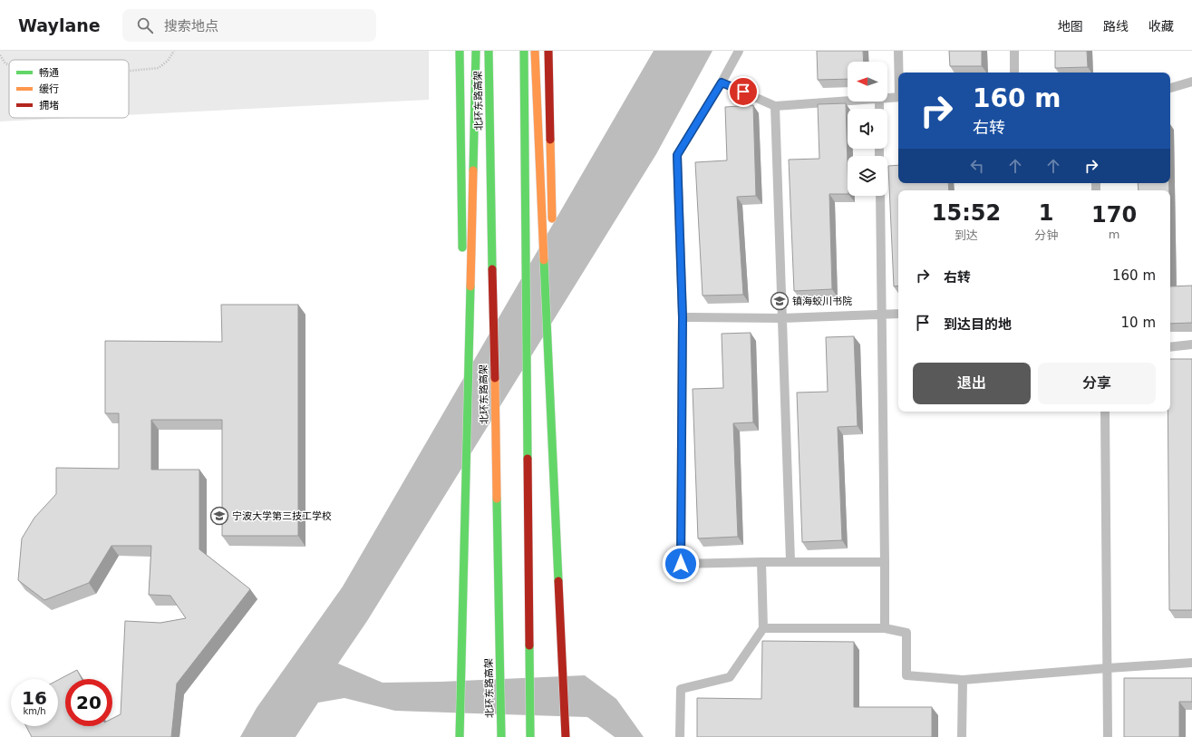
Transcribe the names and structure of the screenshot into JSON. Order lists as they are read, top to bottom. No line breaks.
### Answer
{"streets":{"main road":["北环东路高架"]},"places":{"school or university":["镇海蛟川书院","宁波大学第三技工学校"]},"legend":["畅通","缓行","拥堵"],"north":"left","page":{"header":"Waylane","search":"搜索地点","nav":["地图","路线","收藏"],"turn":["160 m","右转"],"eta":["15:52","到达","1","分钟","170","m"],"list":[{"name":"右转","value":"160 m"},{"name":"到达目的地","value":"10 m"}],"buttons":["退出","分享"],"speed":"16 km/h","limit":"20"}}
